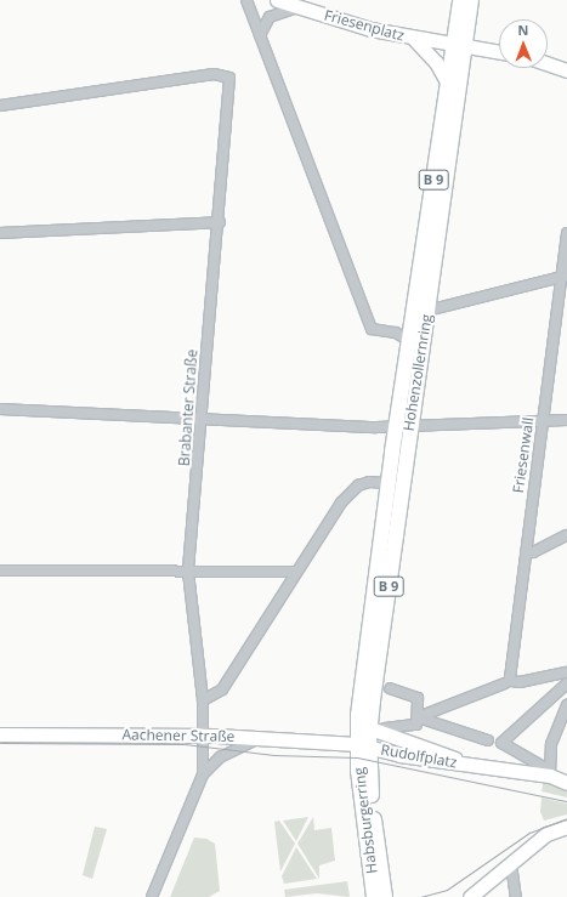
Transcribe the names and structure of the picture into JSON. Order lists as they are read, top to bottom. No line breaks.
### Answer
{"streets":{"main road":["Friesenplatz","B 9","Hohenzollernring","Aachener Straße","Rudolfplatz","Habsburgerring"],"street":["Brabanter Straße","Friesenwall"]},"crossings":[["Friesenplatz","Hohenzollernring"],["Hohenzollernring","Aachener Straße"],["Hohenzollernring","Rudolfplatz"],["Hohenzollernring","Habsburgerring"],["Brabanter Straße","Aachener Straße"],["Friesenwall","Rudolfplatz"],["Aachener Straße","Rudolfplatz"],["Aachener Straße","Habsburgerring"],["Rudolfplatz","Habsburgerring"]],"north":"top"}
